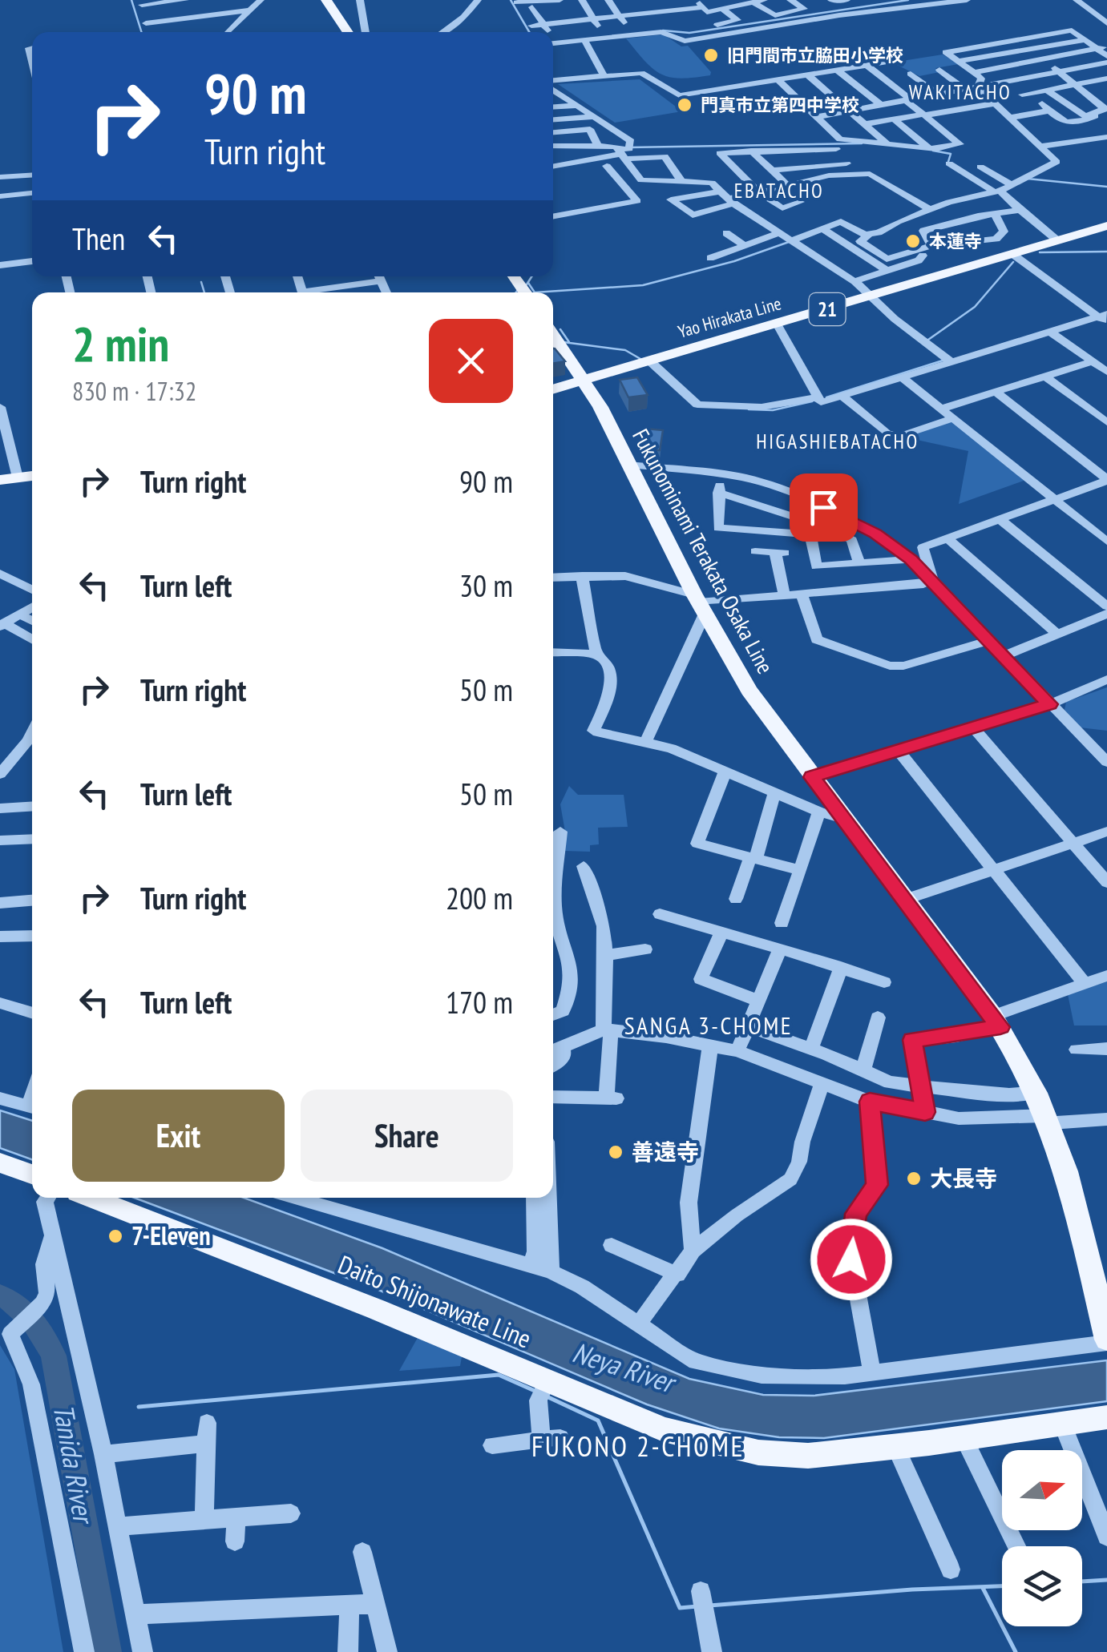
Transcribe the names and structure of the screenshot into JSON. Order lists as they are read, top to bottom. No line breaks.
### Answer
{"streets":{"main road":["21","Yao Hirakata Line","Fukunominami Terakata Osaka Line","Daito Shijonawate Line"]},"crossings":[["Yao Hirakata Line","Fukunominami Terakata Osaka Line"]],"districts":["WAKITACHO","EBATACHO","HIGASHIEBATACHO","SANGA 3-CHOME","FUKONO 2-CHOME"],"water":["Neya River","Tanida River"],"places":["旧門間市立脇田小学校","門真市立第四中学校","本蓮寺","善遠寺","大長寺","7-Eleven"],"north":"right","page":{"turn":["90 m","Turn right"],"then":"Then","heading":["2 min","830 m · 17:32"],"list":[{"name":"Turn right","value":"90 m"},{"name":"Turn left","value":"30 m"},{"name":"Turn right","value":"50 m"},{"name":"Turn left","value":"50 m"},{"name":"Turn right","value":"200 m"},{"name":"Turn left","value":"170 m"}],"buttons":["Exit","Share"]}}
